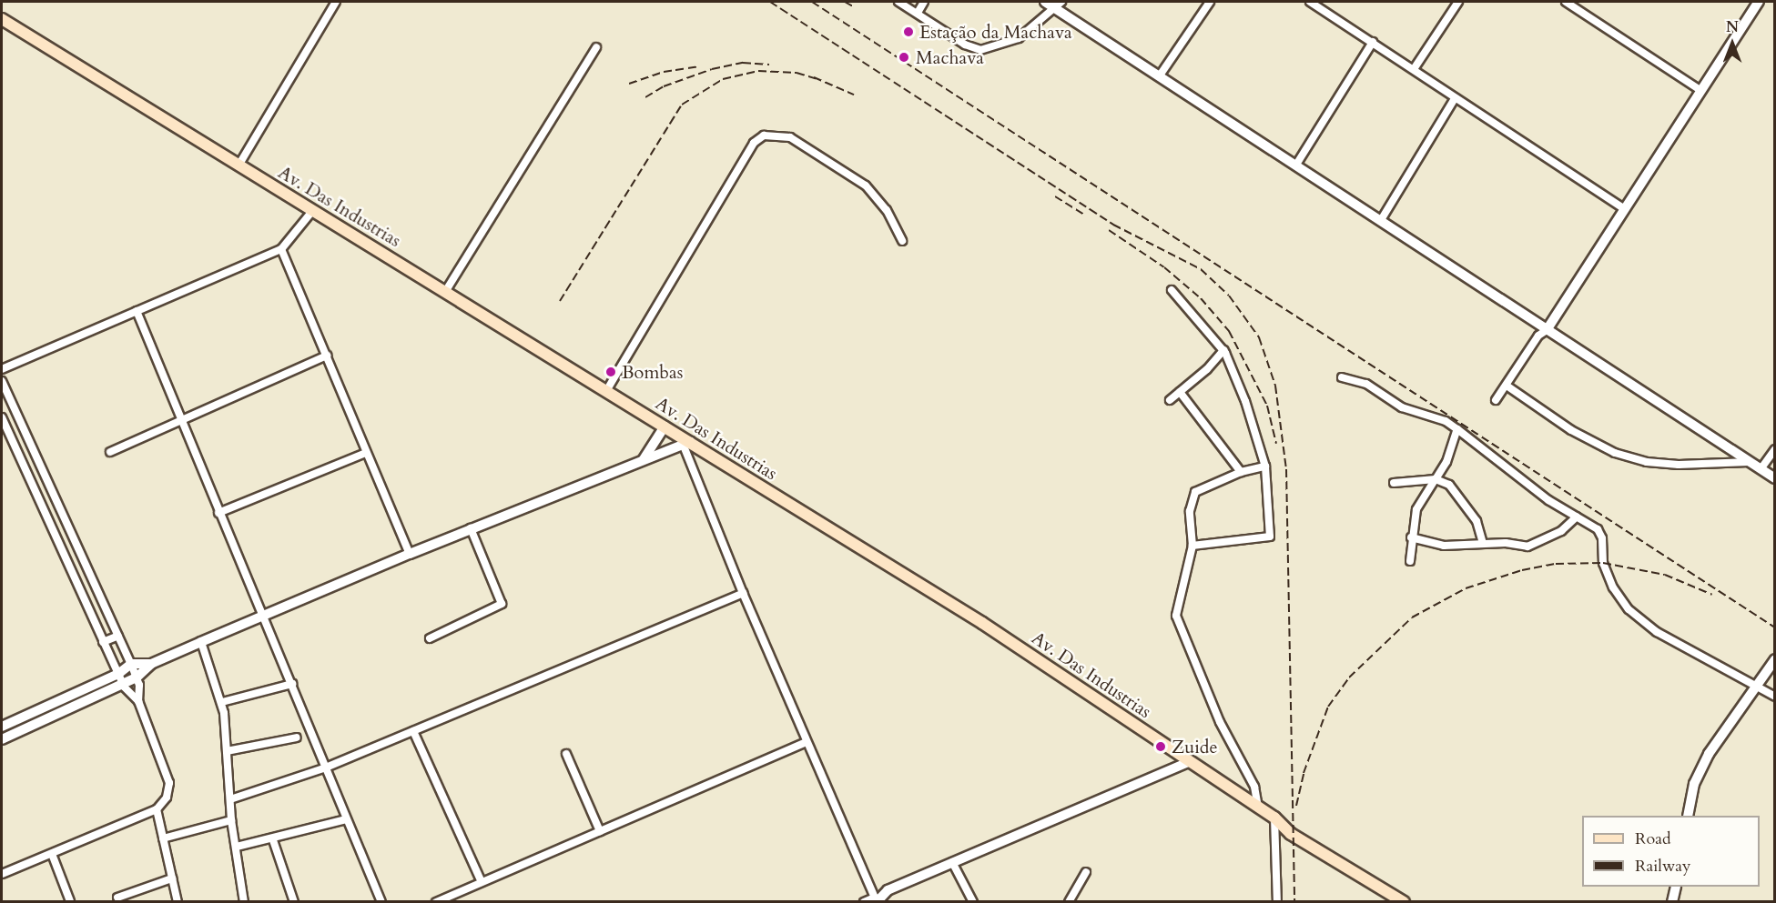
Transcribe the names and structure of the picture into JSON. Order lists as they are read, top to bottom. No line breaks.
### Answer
{"streets":{"main road":["Av. Das Industrias"]},"places":["Estação da Machava","Machava","Bombas","Zuide"],"legend":["Road","Railway"],"north":"top"}
